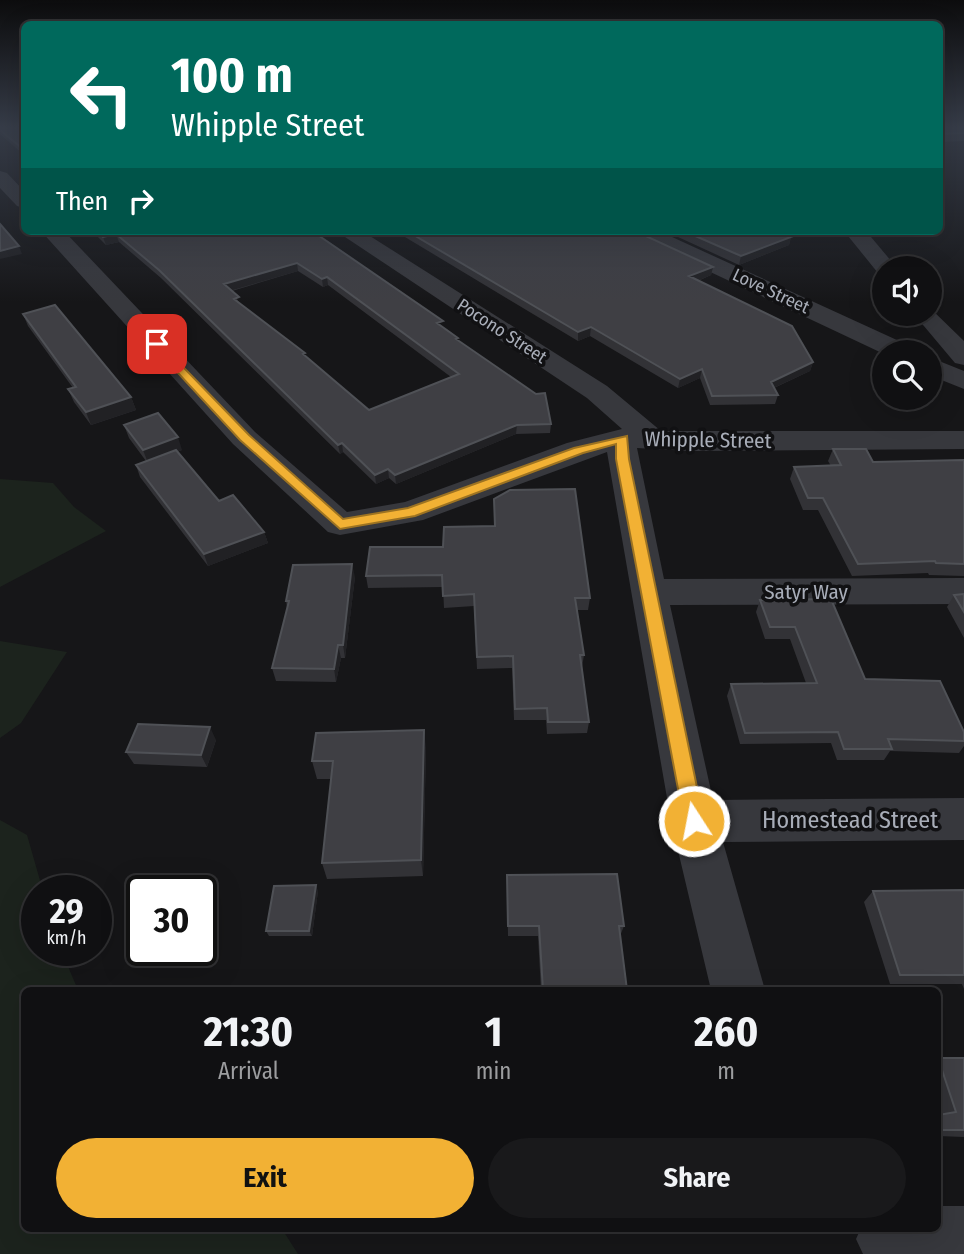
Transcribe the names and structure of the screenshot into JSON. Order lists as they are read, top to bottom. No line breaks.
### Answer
{"streets":{"street":["Love Street","Pocono Street","Whipple Street","Satyr Way","Homestead Street"]},"crossings":[["Pocono Street","Whipple Street"]],"page":{"turn":["100 m","Whipple Street"],"then":"Then","speed":"29 km/h","limit":"30","eta":["21:30","Arrival","1","min","260","m"],"buttons":["Exit","Share"]}}
